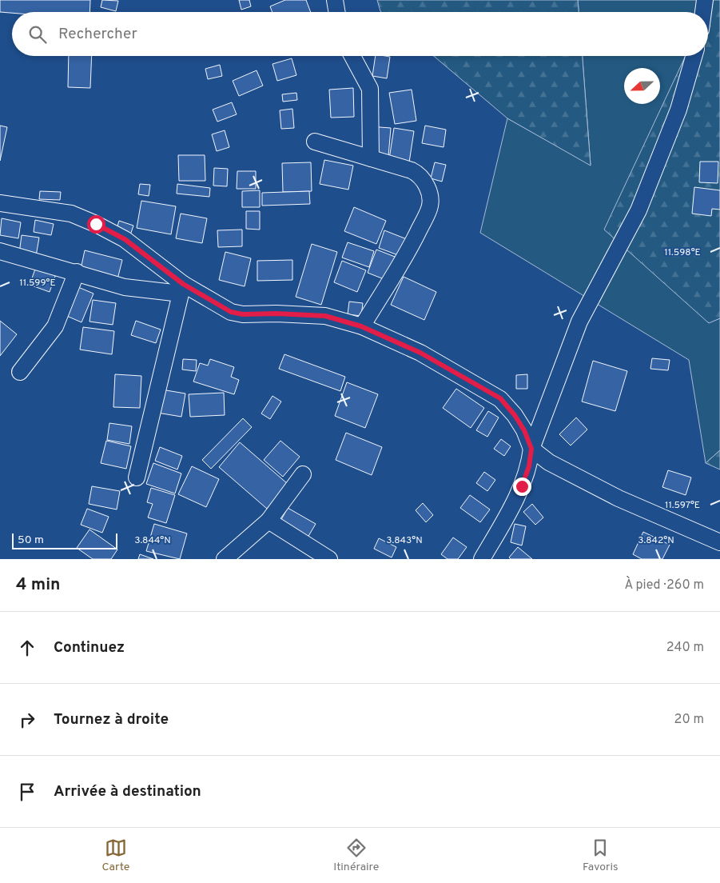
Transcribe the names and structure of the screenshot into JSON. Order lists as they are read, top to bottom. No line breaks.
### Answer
{"scale_bar":"50 m","north":"left","page":{"search":"Rechercher","scale":"50 m","heading":["4 min","À pied · 260 m"],"list":[["Continuez","240 m"],["Tournez à droite","20 m"],"Arrivée à destination"],"nav":["Carte","Itinéraire","Favoris"]},"coordinates":["11.598°E","11.599°E","11.597°E","3.844°N","3.843°N","3.842°N"]}
